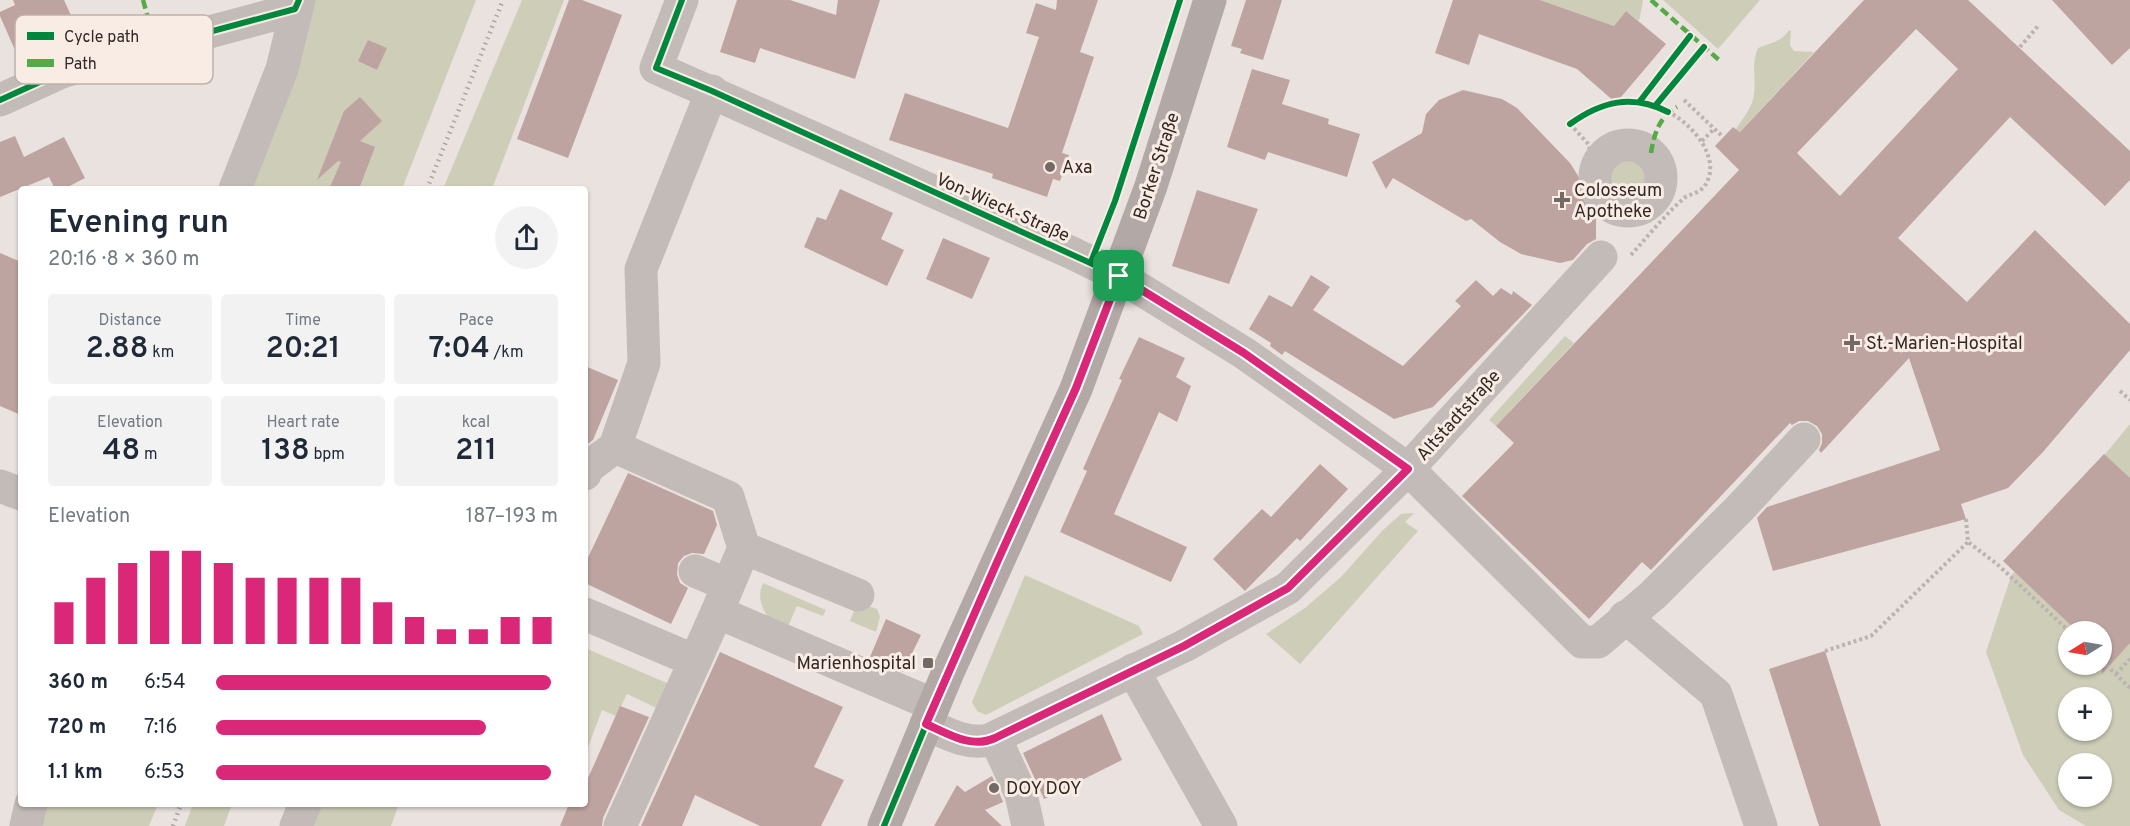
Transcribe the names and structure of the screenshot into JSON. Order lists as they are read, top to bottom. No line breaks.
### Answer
{"streets":{"main road":["Borker Straße"],"street":["Von-Wieck-Straße","Altstadtstraße"]},"crossings":[["Borker Straße","Von-Wieck-Straße"],["Borker Straße","Altstadtstraße"],["Von-Wieck-Straße","Altstadtstraße"]],"places":{"other":["Axa","DOY DOY"],"health":["Colosseum Apotheke","St.-Marien-Hospital"],"transit":["Marienhospital"]},"legend":["Cycle path","Path"],"north":"left","page":{"heading":["Evening run","20:16 · 8 × 360 m"],"stats":[["Distance","2.88 km"],["Time","20:21"],["Pace","7:04 /km"],["Elevation","48 m"],["Heart rate","138 bpm"],["kcal","211"]],"chart":["Elevation","187–193 m"],"map_buttons":["+","−"],"list":[{"name":"360 m","note":"6:54"},{"name":"720 m","note":"7:16"},{"name":"1.1 km","note":"6:53"}]}}
